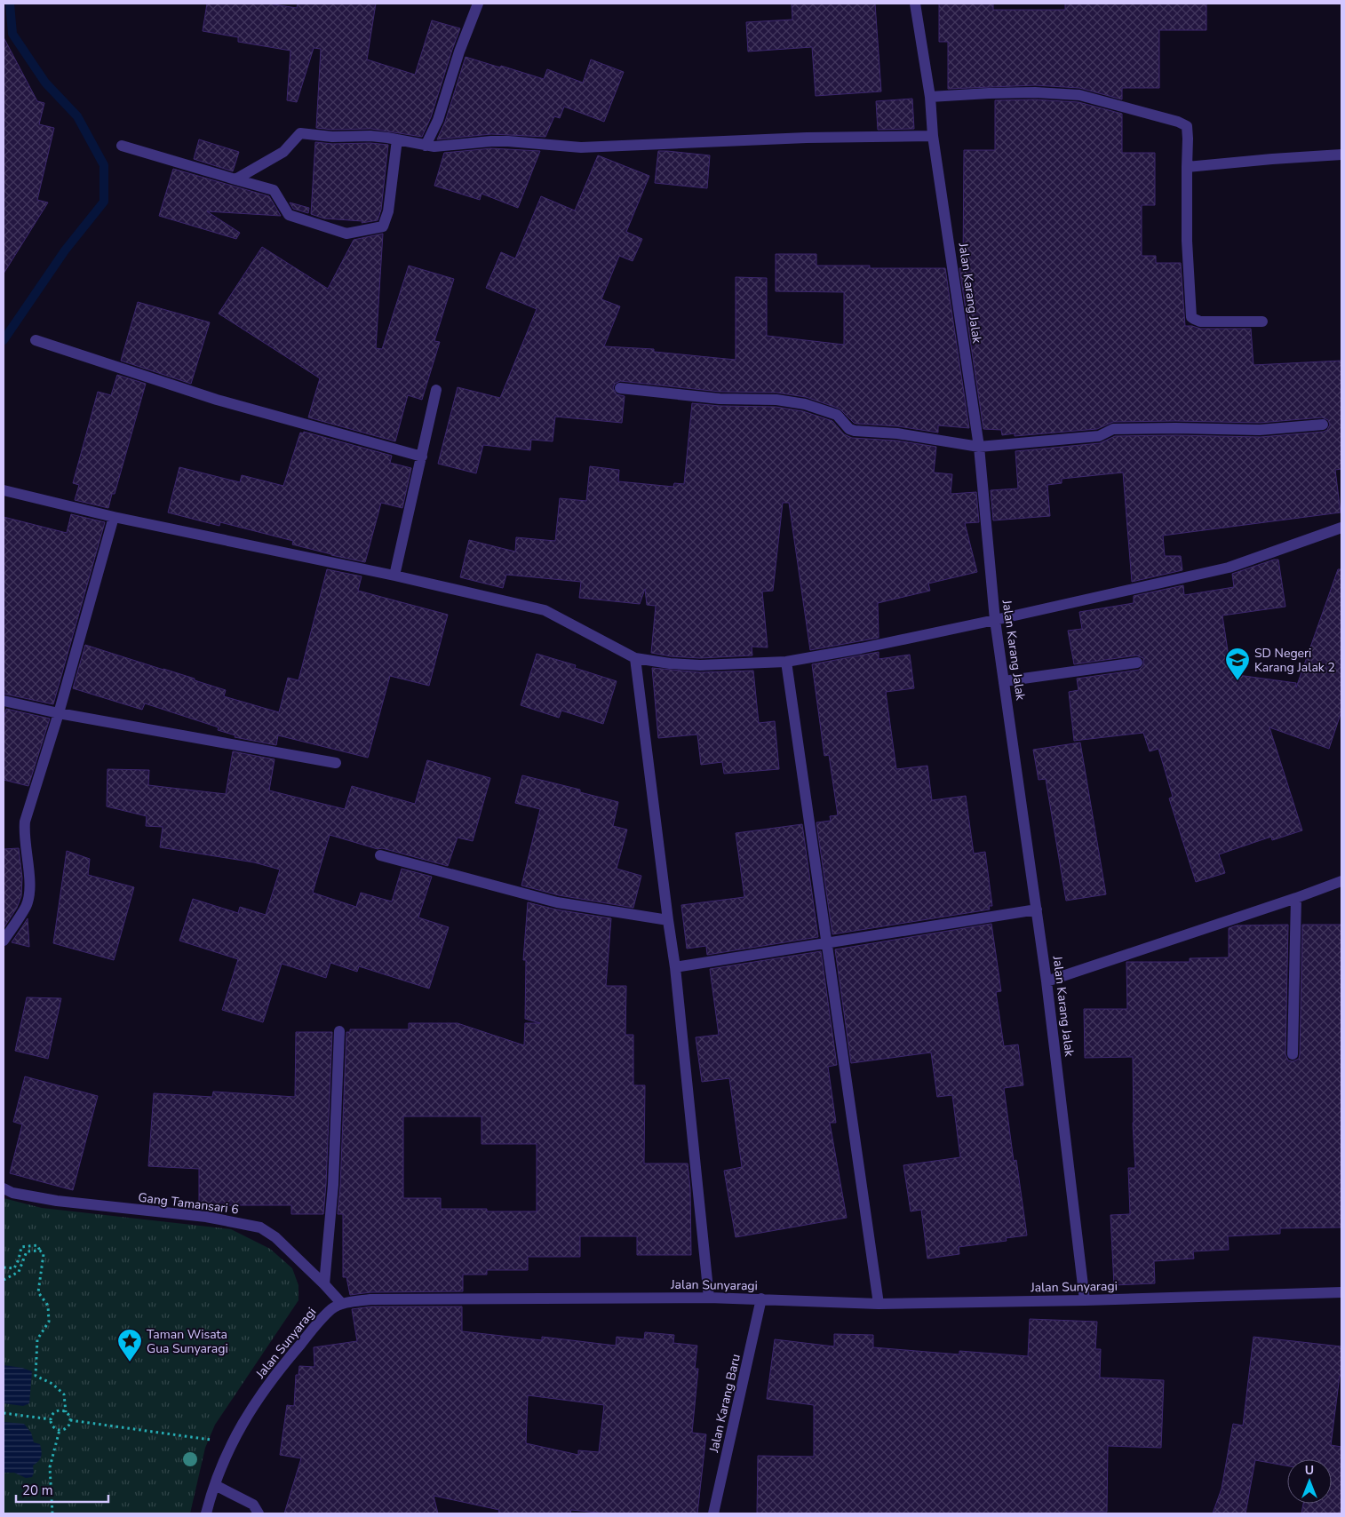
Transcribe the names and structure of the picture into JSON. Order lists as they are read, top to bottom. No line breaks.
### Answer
{"streets":{"street":["Jalan Karang Jalak","Gang Tamansari 6","Jalan Sunyaragi","Jalan Karang Baru"]},"crossings":[["Jalan Karang Jalak","Jalan Sunyaragi"],["Gang Tamansari 6","Jalan Sunyaragi"],["Jalan Sunyaragi","Jalan Karang Baru"]],"places":{"school or university":["SD Negeri Karang Jalak 2"],"place":["Taman Wisata Gua Sunyaragi"]},"scale_bar":"20 m","north":"top"}
